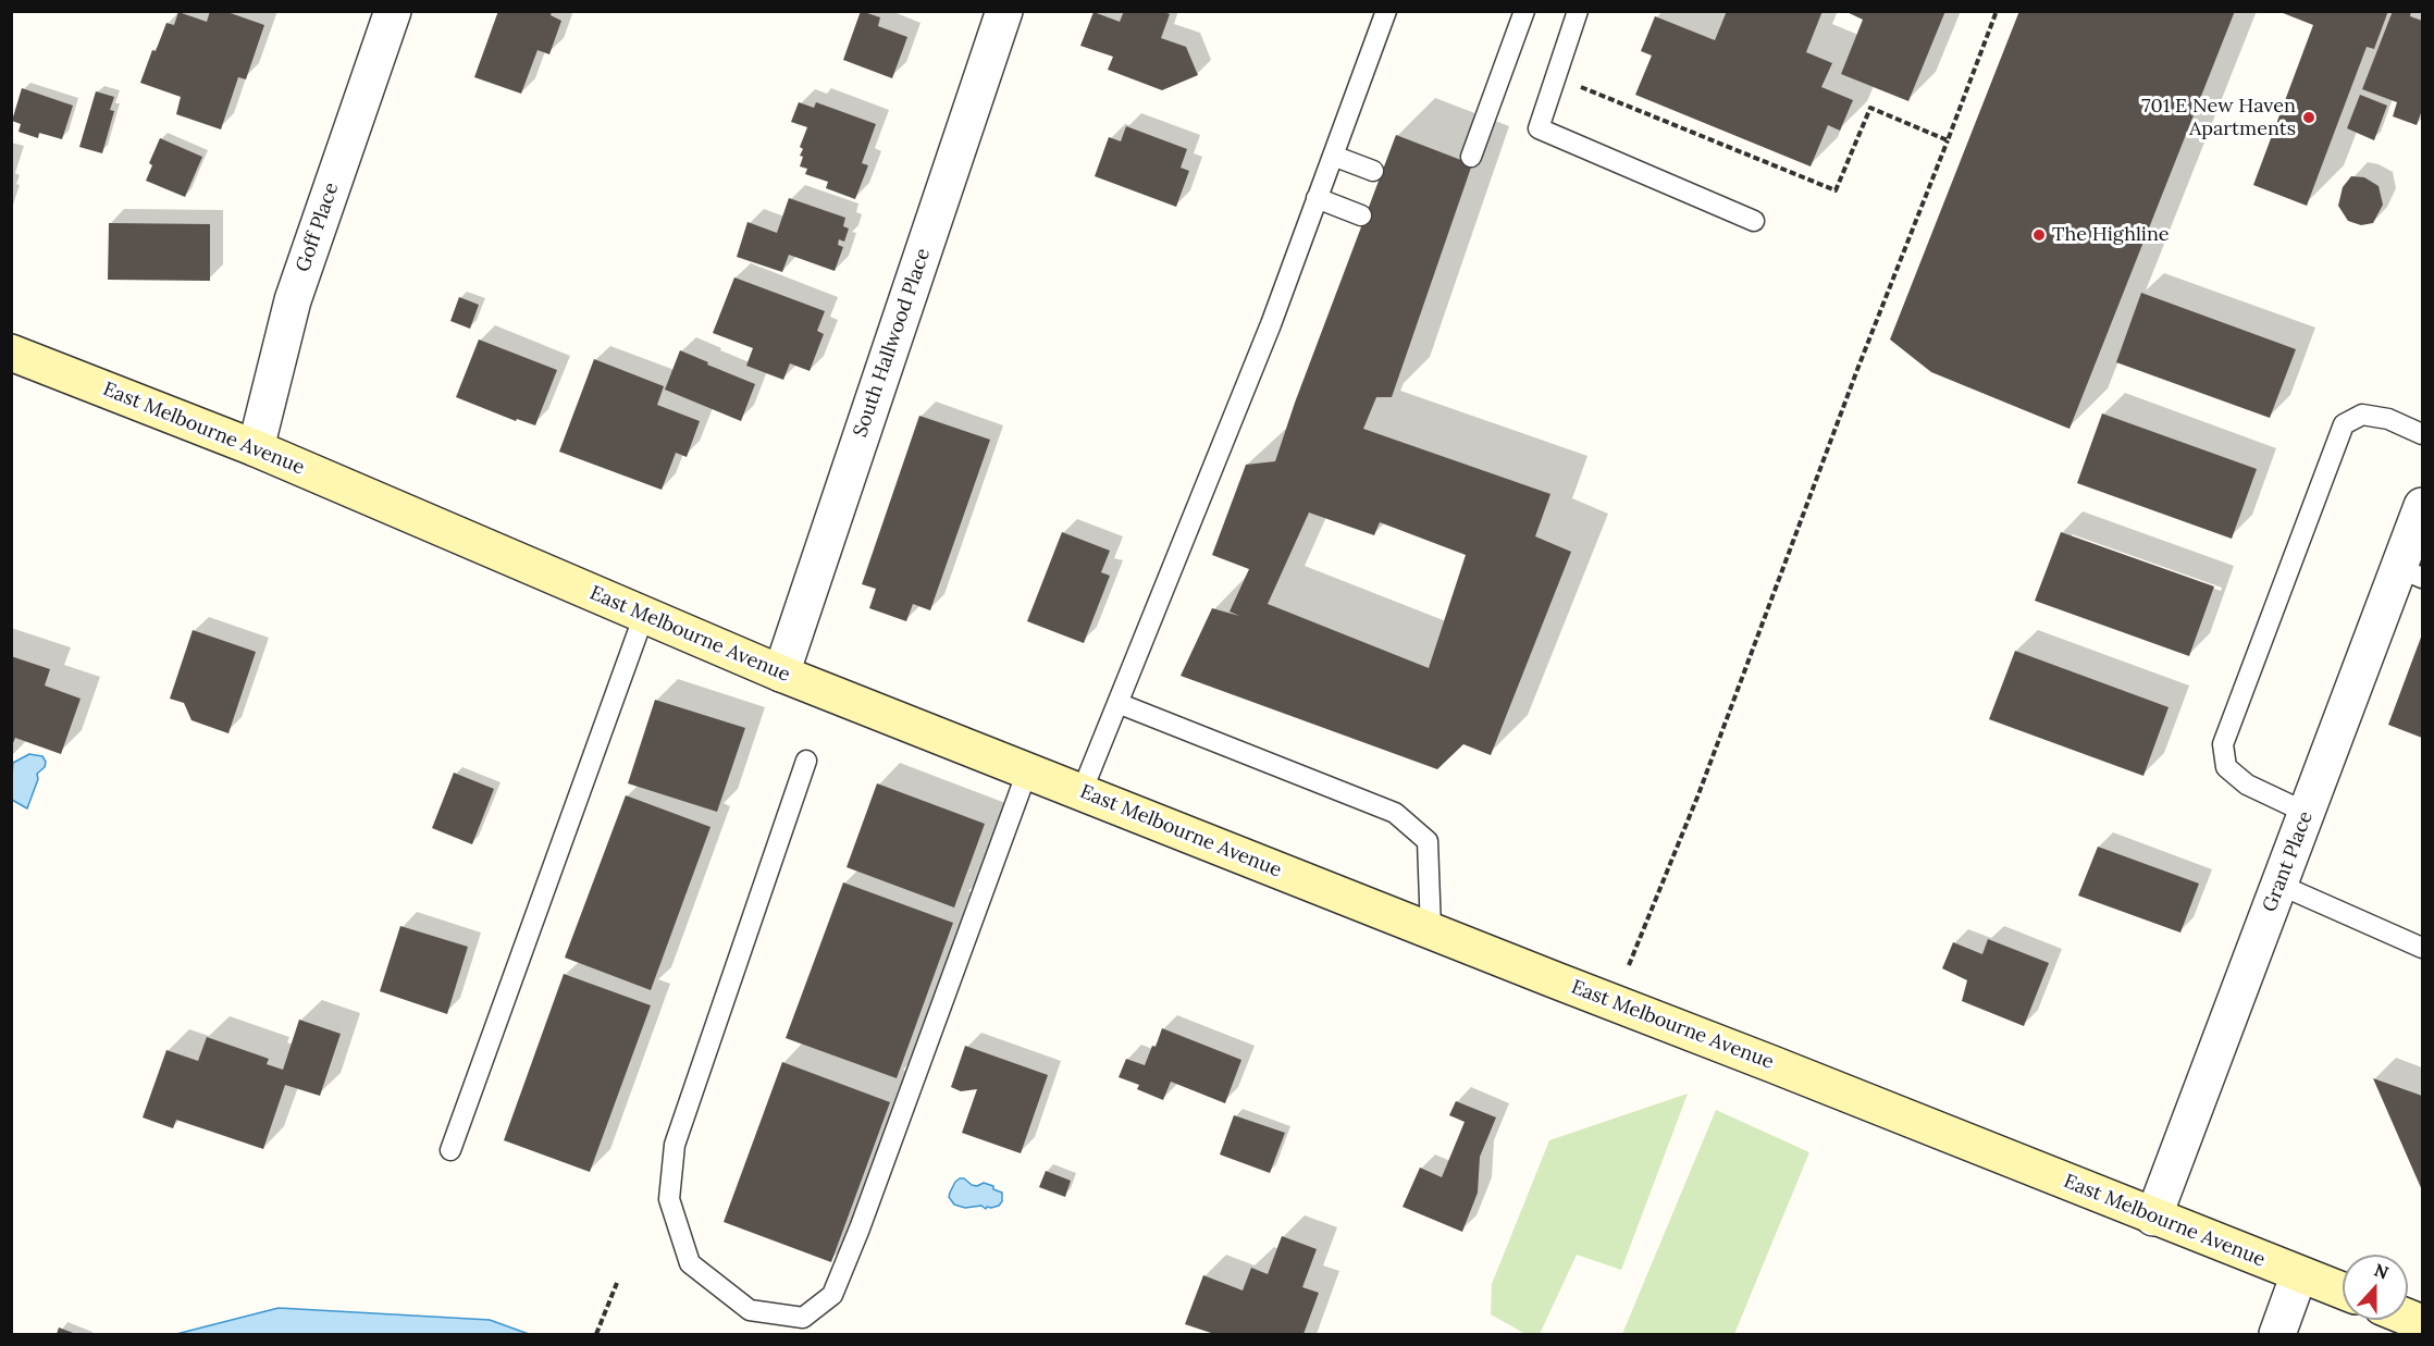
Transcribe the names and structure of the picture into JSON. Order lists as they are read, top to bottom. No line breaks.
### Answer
{"streets":{"street":["Goff Place","South Hallwood Place","East Melbourne Avenue","Grant Place"]},"crossings":[["Goff Place","East Melbourne Avenue"],["South Hallwood Place","East Melbourne Avenue"],["East Melbourne Avenue","Grant Place"]],"places":["701 E New Haven Apartments","The Highline"],"north":"top"}
